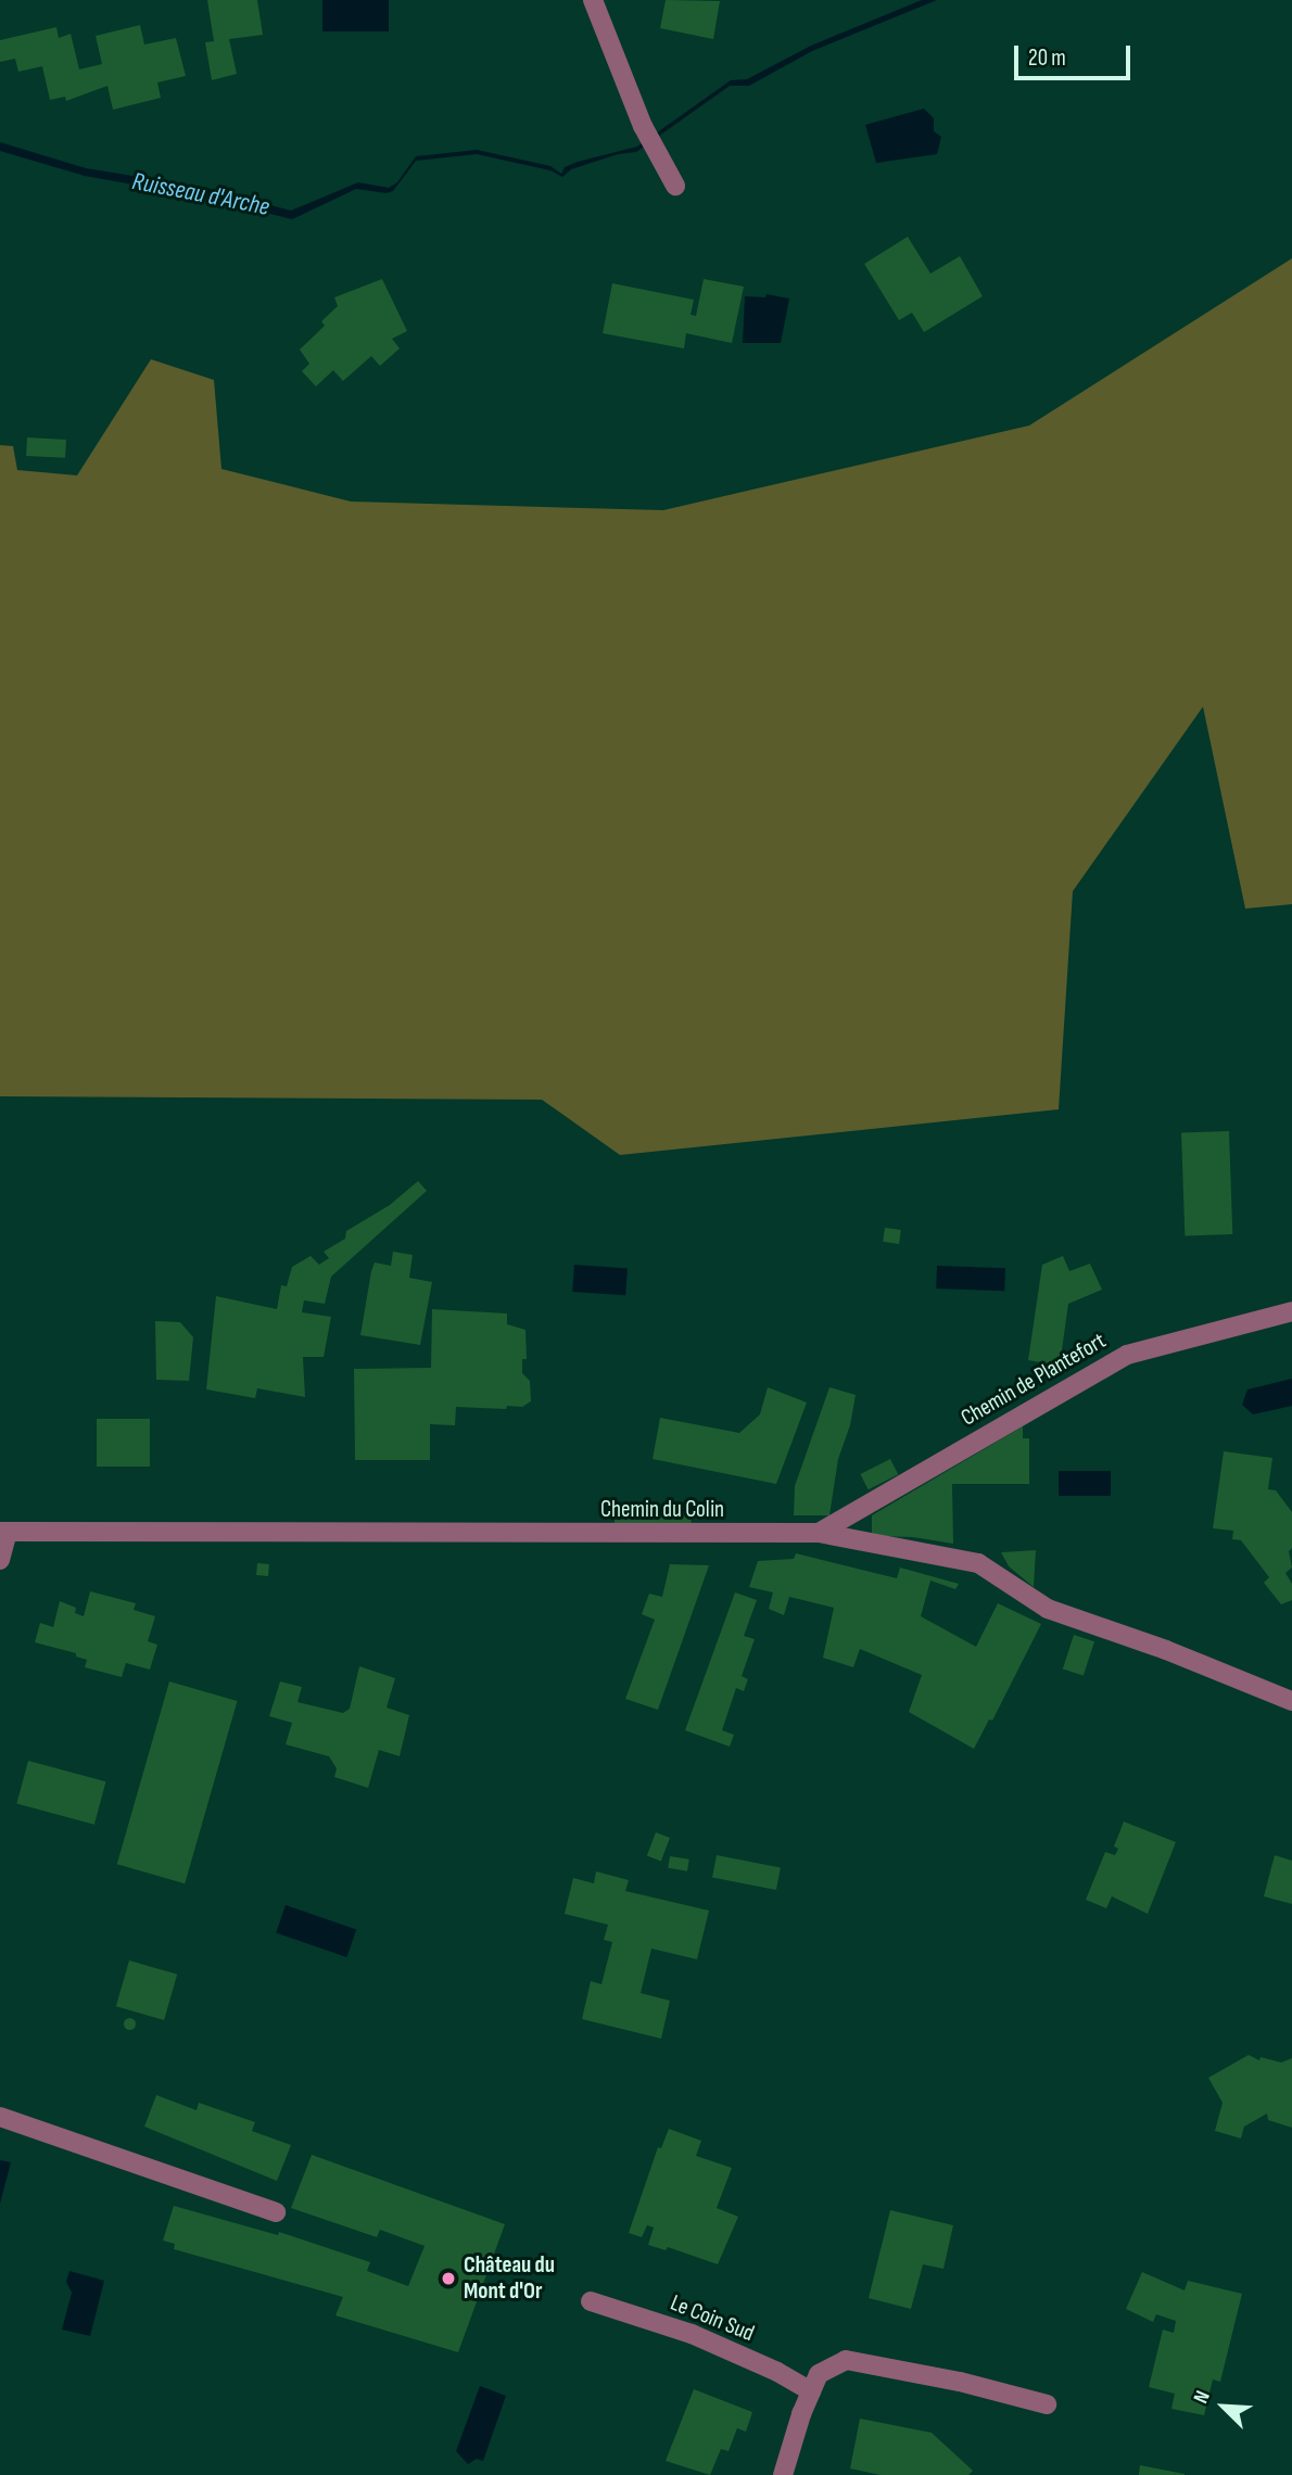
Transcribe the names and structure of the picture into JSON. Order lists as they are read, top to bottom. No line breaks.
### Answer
{"streets":{"street":["Chemin de Plantefort","Chemin du Colin","Le Coin Sud"]},"crossings":[["Chemin de Plantefort","Chemin du Colin"]],"water":["Ruisseau d'Arche"],"places":["Château du Mont d'Or"],"scale_bar":"20 m","north":"top left"}
